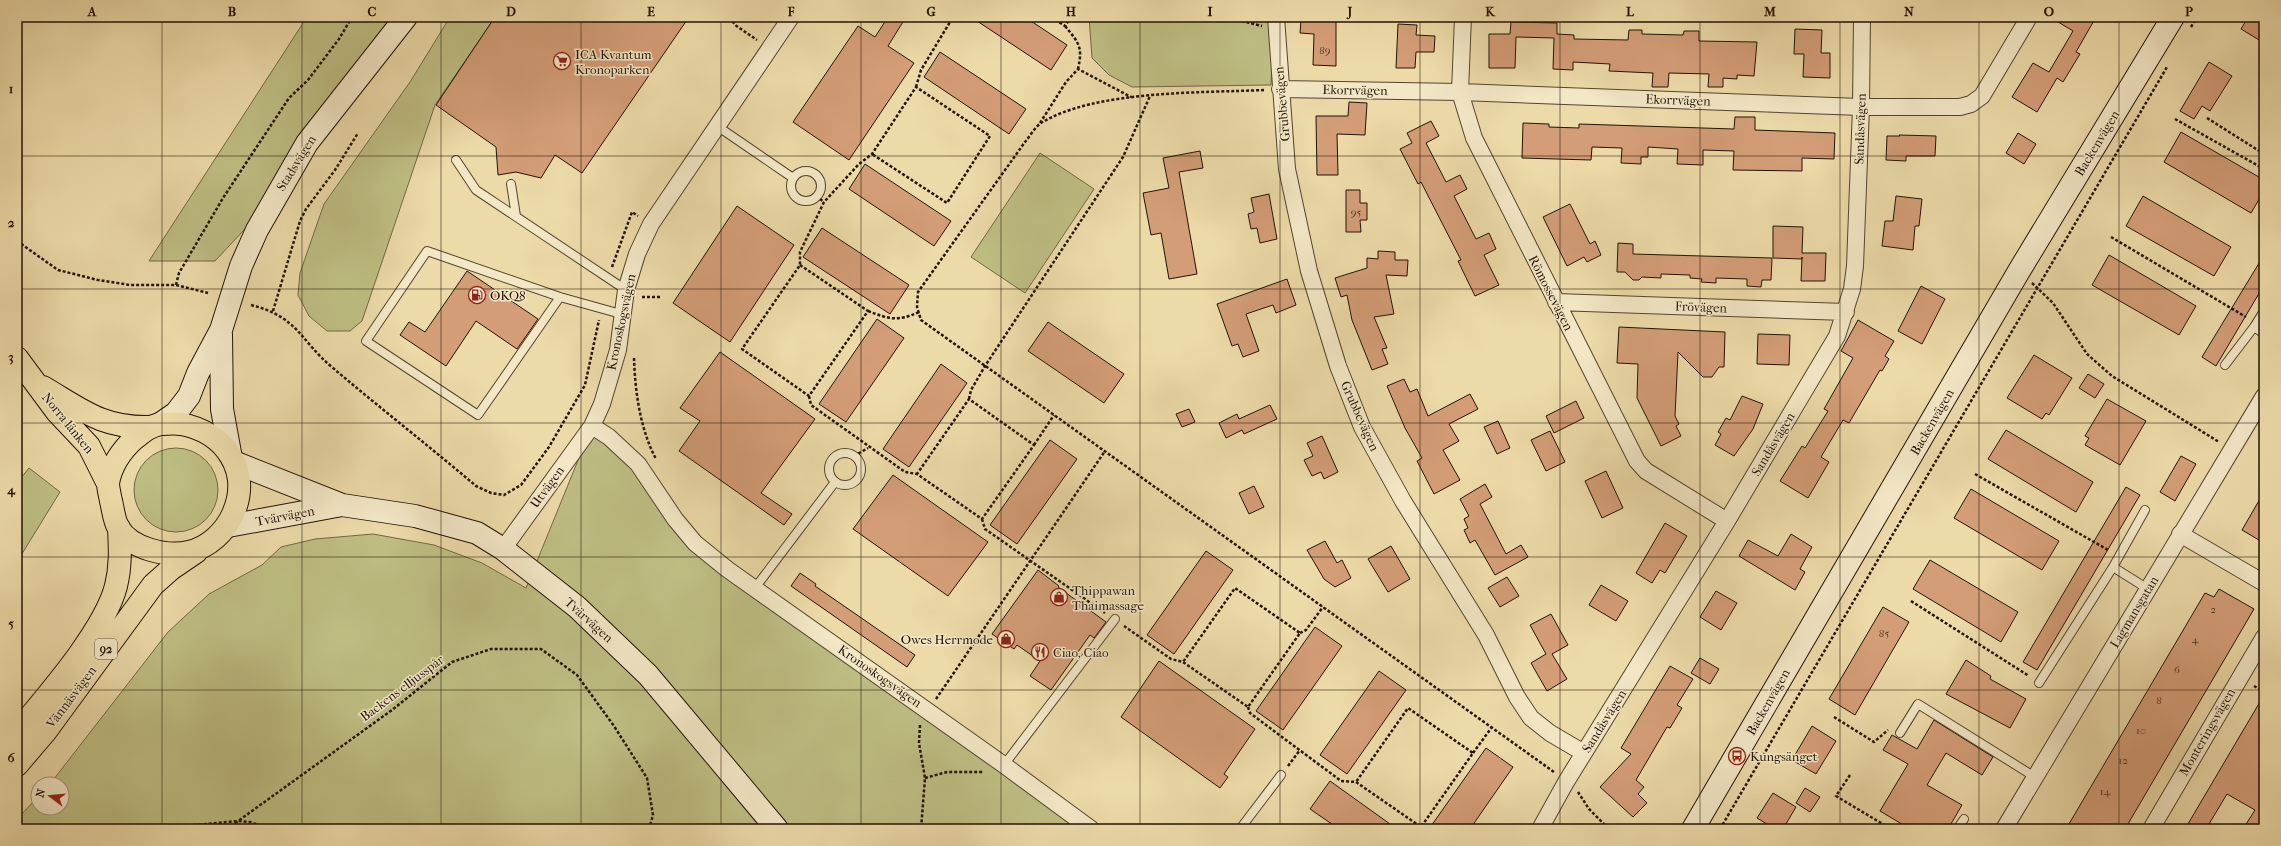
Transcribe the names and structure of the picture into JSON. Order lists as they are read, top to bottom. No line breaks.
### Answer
{"streets":{"highway":["Norra länken","92","Vännäsvägen"],"street":["Ekorrvägen","Grubbevägen","Sandåsvägen","Backenvägen","Stadsvägen","Römossevägen","Frövägen","Kronoskogsvägen","Utvägen","Tvärvägen","Lagmansgatan","Monteringsvägen"],"path":["Backens elljusspår"]},"crossings":[["Ekorrvägen","Grubbevägen"],["Ekorrvägen","Sandåsvägen"],["Ekorrvägen","Römossevägen"],["Grubbevägen","Sandåsvägen"],["Sandåsvägen","Römossevägen"],["Sandåsvägen","Frövägen"],["Stadsvägen","Norra länken"],["Stadsvägen","Tvärvägen"],["Stadsvägen","92"],["Stadsvägen","Vännäsvägen"],["Römossevägen","Frövägen"],["Kronoskogsvägen","Utvägen"],["Norra länken","Tvärvägen"],["Norra länken","92"],["Norra länken","Vännäsvägen"],["Utvägen","Tvärvägen"],["Tvärvägen","92"],["Tvärvägen","Vännäsvägen"],["92","Vännäsvägen"]],"places":{"supermarket":["ICA Kvantum Kronoparken"],"fuel station":["OKQ8"],"shop":["Thippawan Thaimassage","Owes Herrmode"],"restaurant":["Ciao, Ciao"],"bus stop":["Kungsänget"]},"house_numbers":["89","95","2","85","4","6","8","10","12","14"],"north":"left","grid":{"columns":["A","B","C","D","E","F","G","H","I","J","K","L","M","N","O","P"],"rows":["1","2","3","4","5","6"]}}
